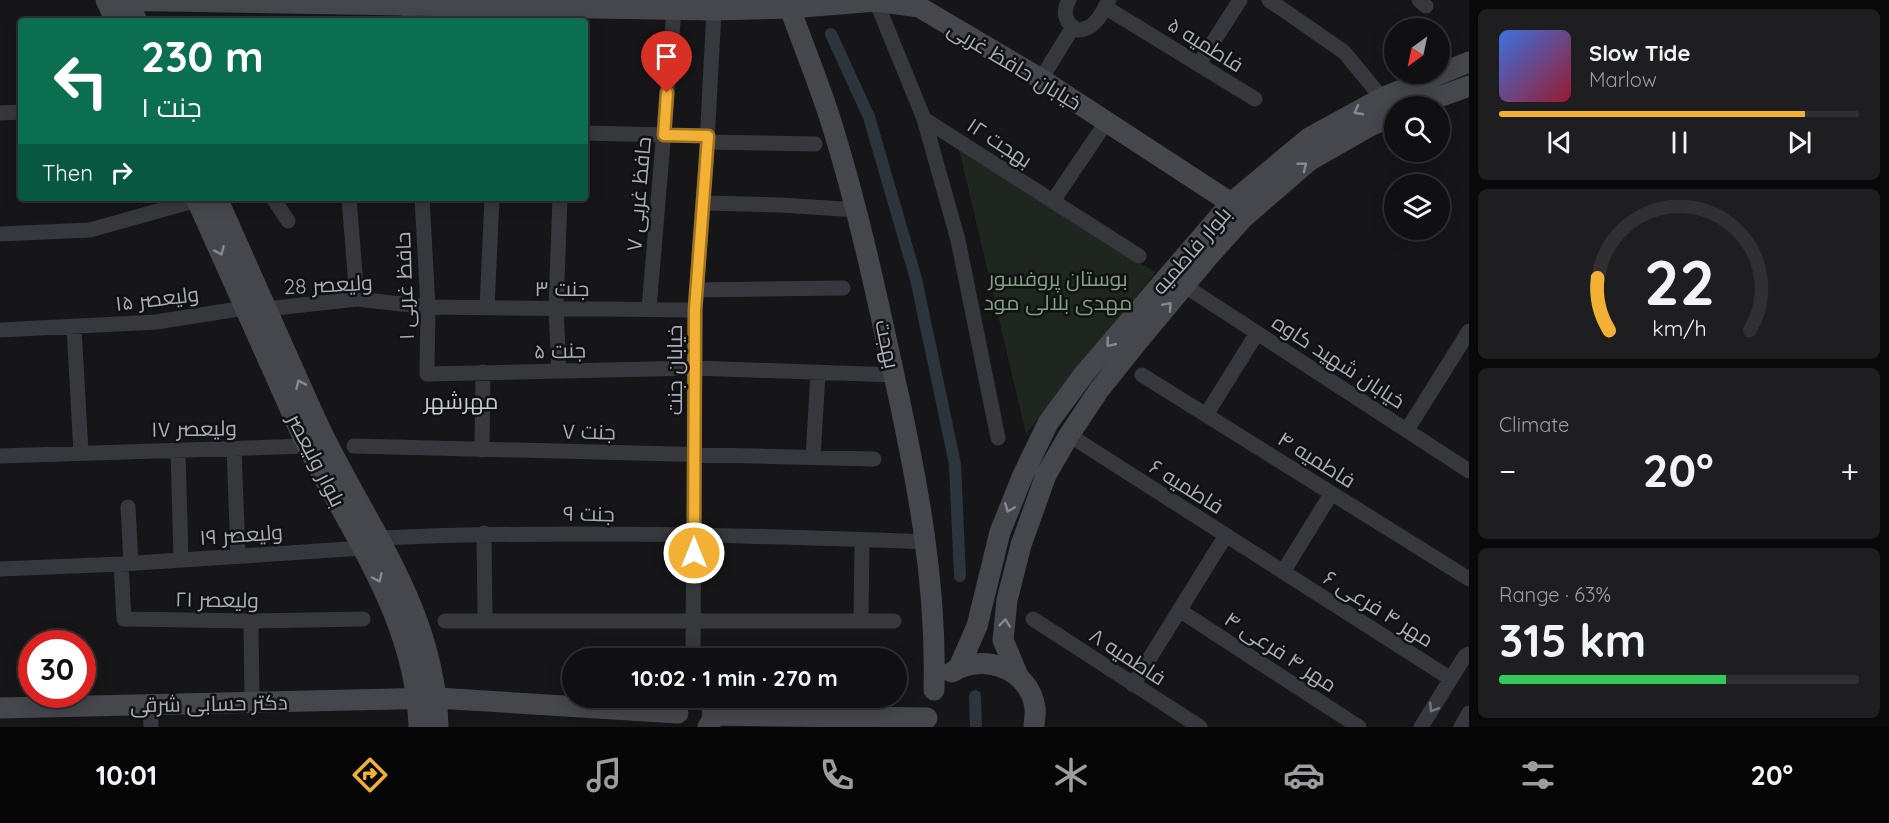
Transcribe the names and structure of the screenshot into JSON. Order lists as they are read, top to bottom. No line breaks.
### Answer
{"streets":{"main road":["خیابان حافظ غربی","بلوار فاطمیه","بهجت","بلوار ولیعصر","دکتر حسابی شرقی"],"street":["فاطمیه ۵","بهجت ۱۲","حافظ غربی ۷","ولیعصر 28","حافظ غربی ۱","جنت ۳","ولیعصر ۱۵","جنت ۵","خیابان شهید کاوه","خیابان جنت","ولیعصر ۱۷","جنت ۷","فاطمیه ۴","فاطمیه ۶","جنت ۹","ولیعصر ۱۹","ولیعصر ۲۱","مهر ۴ فرعی ۶","مهر ۴ فرعی ۴","فاطمیه ۸"]},"crossings":[["خیابان حافظ غربی","حافظ غربی ۷"],["خیابان حافظ غربی","بلوار فاطمیه"],["خیابان حافظ غربی","بهجت"],["خیابان حافظ غربی","خیابان جنت"],["حافظ غربی ۷","جنت ۳"],["بلوار فاطمیه","خیابان شهید کاوه"],["بلوار فاطمیه","فاطمیه ۶"],["ولیعصر 28","حافظ غربی ۱"],["ولیعصر 28","جنت ۳"],["ولیعصر 28","بلوار ولیعصر"],["حافظ غربی ۱","جنت ۳"],["حافظ غربی ۱","جنت ۵"],["جنت ۳","خیابان جنت"],["ولیعصر ۱۵","بلوار ولیعصر"],["بهجت","جنت ۵"],["بهجت","جنت ۹"],["جنت ۵","خیابان جنت"],["خیابان جنت","جنت ۷"],["خیابان جنت","جنت ۹"],["ولیعصر ۱۷","بلوار ولیعصر"],["بلوار ولیعصر","جنت ۹"],["بلوار ولیعصر","ولیعصر ۱۹"],["بلوار ولیعصر","دکتر حسابی شرقی"],["فاطمیه ۶","مهر ۴ فرعی ۶"],["جنت ۹","ولیعصر ۱۹"],["ولیعصر ۱۹","ولیعصر ۲۱"]],"districts":["مهرشهر"],"parks":["بوستان پروفسور مهدی بلالی مود"],"north":"bottom left","page":{"turn":["230 m","جنت ۱"],"song":["Slow Tide","Marlow"],"then":"Then","tile":["Climate",["Range · 63%","315 km"]],"heat":["−","20°","+"],"limit":"30","trip":"10:02 · 1 min · 270 m","tabs":["10:01","20°"],"gauge":["22","km/h"]}}
